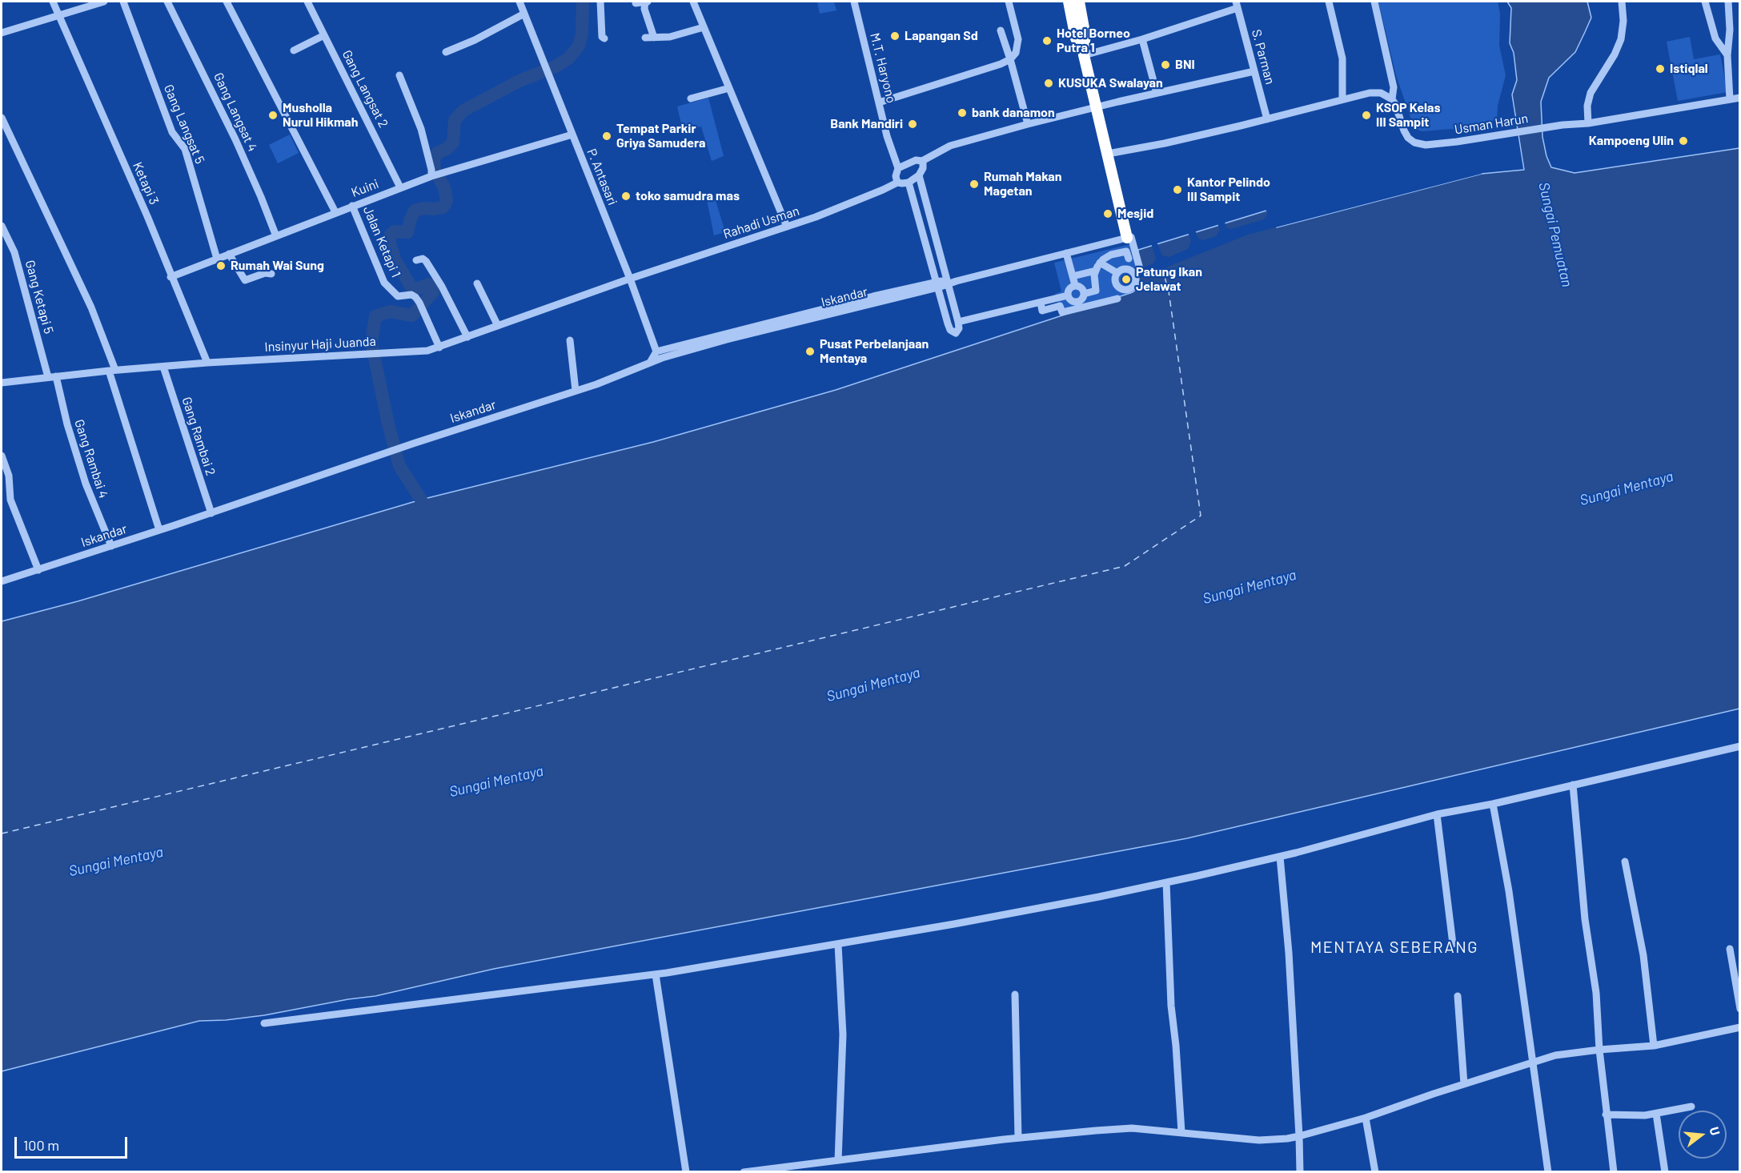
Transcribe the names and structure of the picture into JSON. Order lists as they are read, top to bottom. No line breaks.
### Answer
{"streets":{"street":["S. Parman","M.T. Haryono","Gang Langsat 2","Gang Langsat 4","Gang Langsat 5","Usman Harun","P. Antasari","Ketapi 3","Kuini","Rahadi Usman","Jalan Ketapi 1","Gang Ketapi 5","Iskandar","Insinyur Haji Juanda","Gang Rambai 2","Gang Rambai 4"]},"crossings":[["Gang Langsat 2","Kuini"],["Gang Langsat 4","Kuini"],["Gang Langsat 5","Kuini"],["P. Antasari","Kuini"],["P. Antasari","Rahadi Usman"],["P. Antasari","Iskandar"],["P. Antasari","Insinyur Haji Juanda"],["Ketapi 3","Kuini"],["Ketapi 3","Insinyur Haji Juanda"],["Kuini","Jalan Ketapi 1"],["Rahadi Usman","Insinyur Haji Juanda"],["Jalan Ketapi 1","Insinyur Haji Juanda"],["Gang Ketapi 5","Insinyur Haji Juanda"],["Gang Ketapi 5","Gang Rambai 4"],["Iskandar","Gang Rambai 2"],["Iskandar","Gang Rambai 4"],["Insinyur Haji Juanda","Gang Rambai 2"],["Insinyur Haji Juanda","Gang Rambai 4"]],"districts":["MENTAYA SEBERANG"],"water":["Sungai Pemuatan","Sungai Mentaya"],"places":["Lapangan Sd","Hotel Borneo Putra 1","BNI","Istiqlal","KUSUKA Swalayan","bank danamon","Musholla Nurul Hikmah","KSOP Kelas III Sampit","Bank Mandiri","Tempat Parkir Griya Samudera","Kampoeng Ulin","Rumah Makan Magetan","Kantor Pelindo III Sampit","toko samudra mas","Mesjid","Rumah Wai Sung","Patung Ikan Jelawat","Pusat Perbelanjaan Mentaya"],"scale_bar":"100 m","north":"right"}
